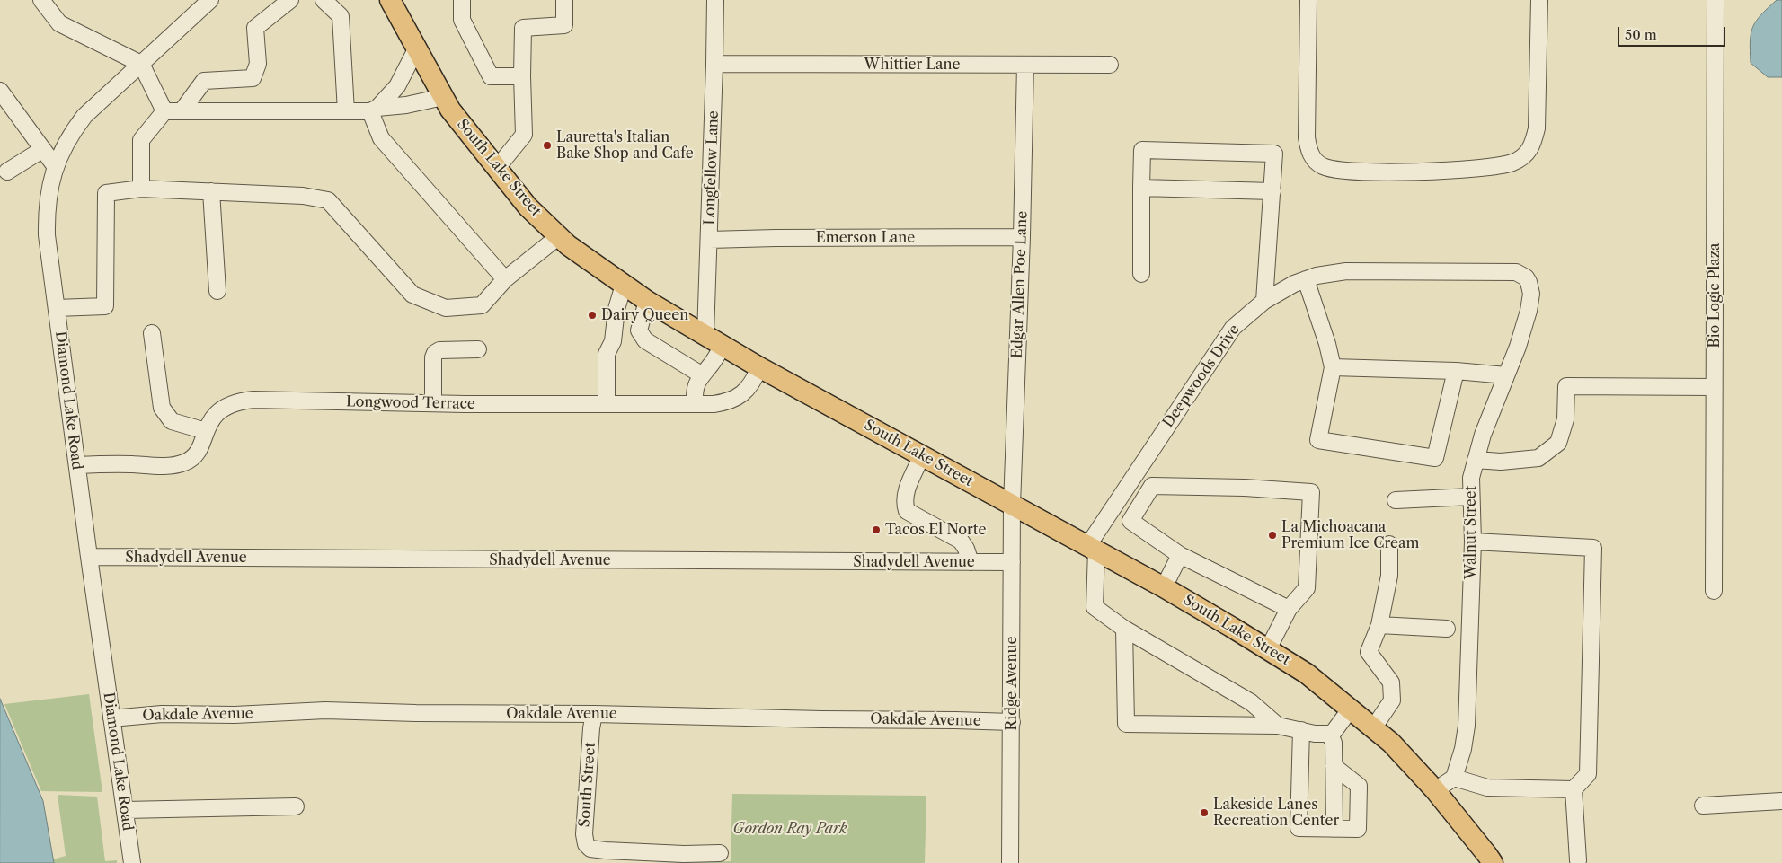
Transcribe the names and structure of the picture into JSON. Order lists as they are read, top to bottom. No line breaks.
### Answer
{"streets":{"main road":["South Lake Street"],"street":["Whittier Lane","Longfellow Lane","Emerson Lane","Edgar Allen Poe Lane","Bio Logic Plaza","Deepwoods Drive","Diamond Lake Road","Longwood Terrace","Walnut Street","Shadydell Avenue","Ridge Avenue","Oakdale Avenue","South Street"]},"crossings":[["Whittier Lane","Longfellow Lane"],["Whittier Lane","Edgar Allen Poe Lane"],["South Lake Street","Longfellow Lane"],["South Lake Street","Edgar Allen Poe Lane"],["South Lake Street","Deepwoods Drive"],["South Lake Street","Longwood Terrace"],["South Lake Street","Ridge Avenue"],["Longfellow Lane","Emerson Lane"],["Emerson Lane","Edgar Allen Poe Lane"],["Edgar Allen Poe Lane","Ridge Avenue"],["Deepwoods Drive","Walnut Street"],["Diamond Lake Road","Longwood Terrace"],["Diamond Lake Road","Shadydell Avenue"],["Diamond Lake Road","Oakdale Avenue"],["Shadydell Avenue","Ridge Avenue"],["Ridge Avenue","Oakdale Avenue"],["Oakdale Avenue","South Street"]],"parks":["Gordon Ray Park"],"places":["Lauretta's Italian Bake Shop and Cafe","Dairy Queen","Tacos El Norte","La Michoacana Premium Ice Cream","Lakeside Lanes Recreation Center"],"scale_bar":"50 m"}
